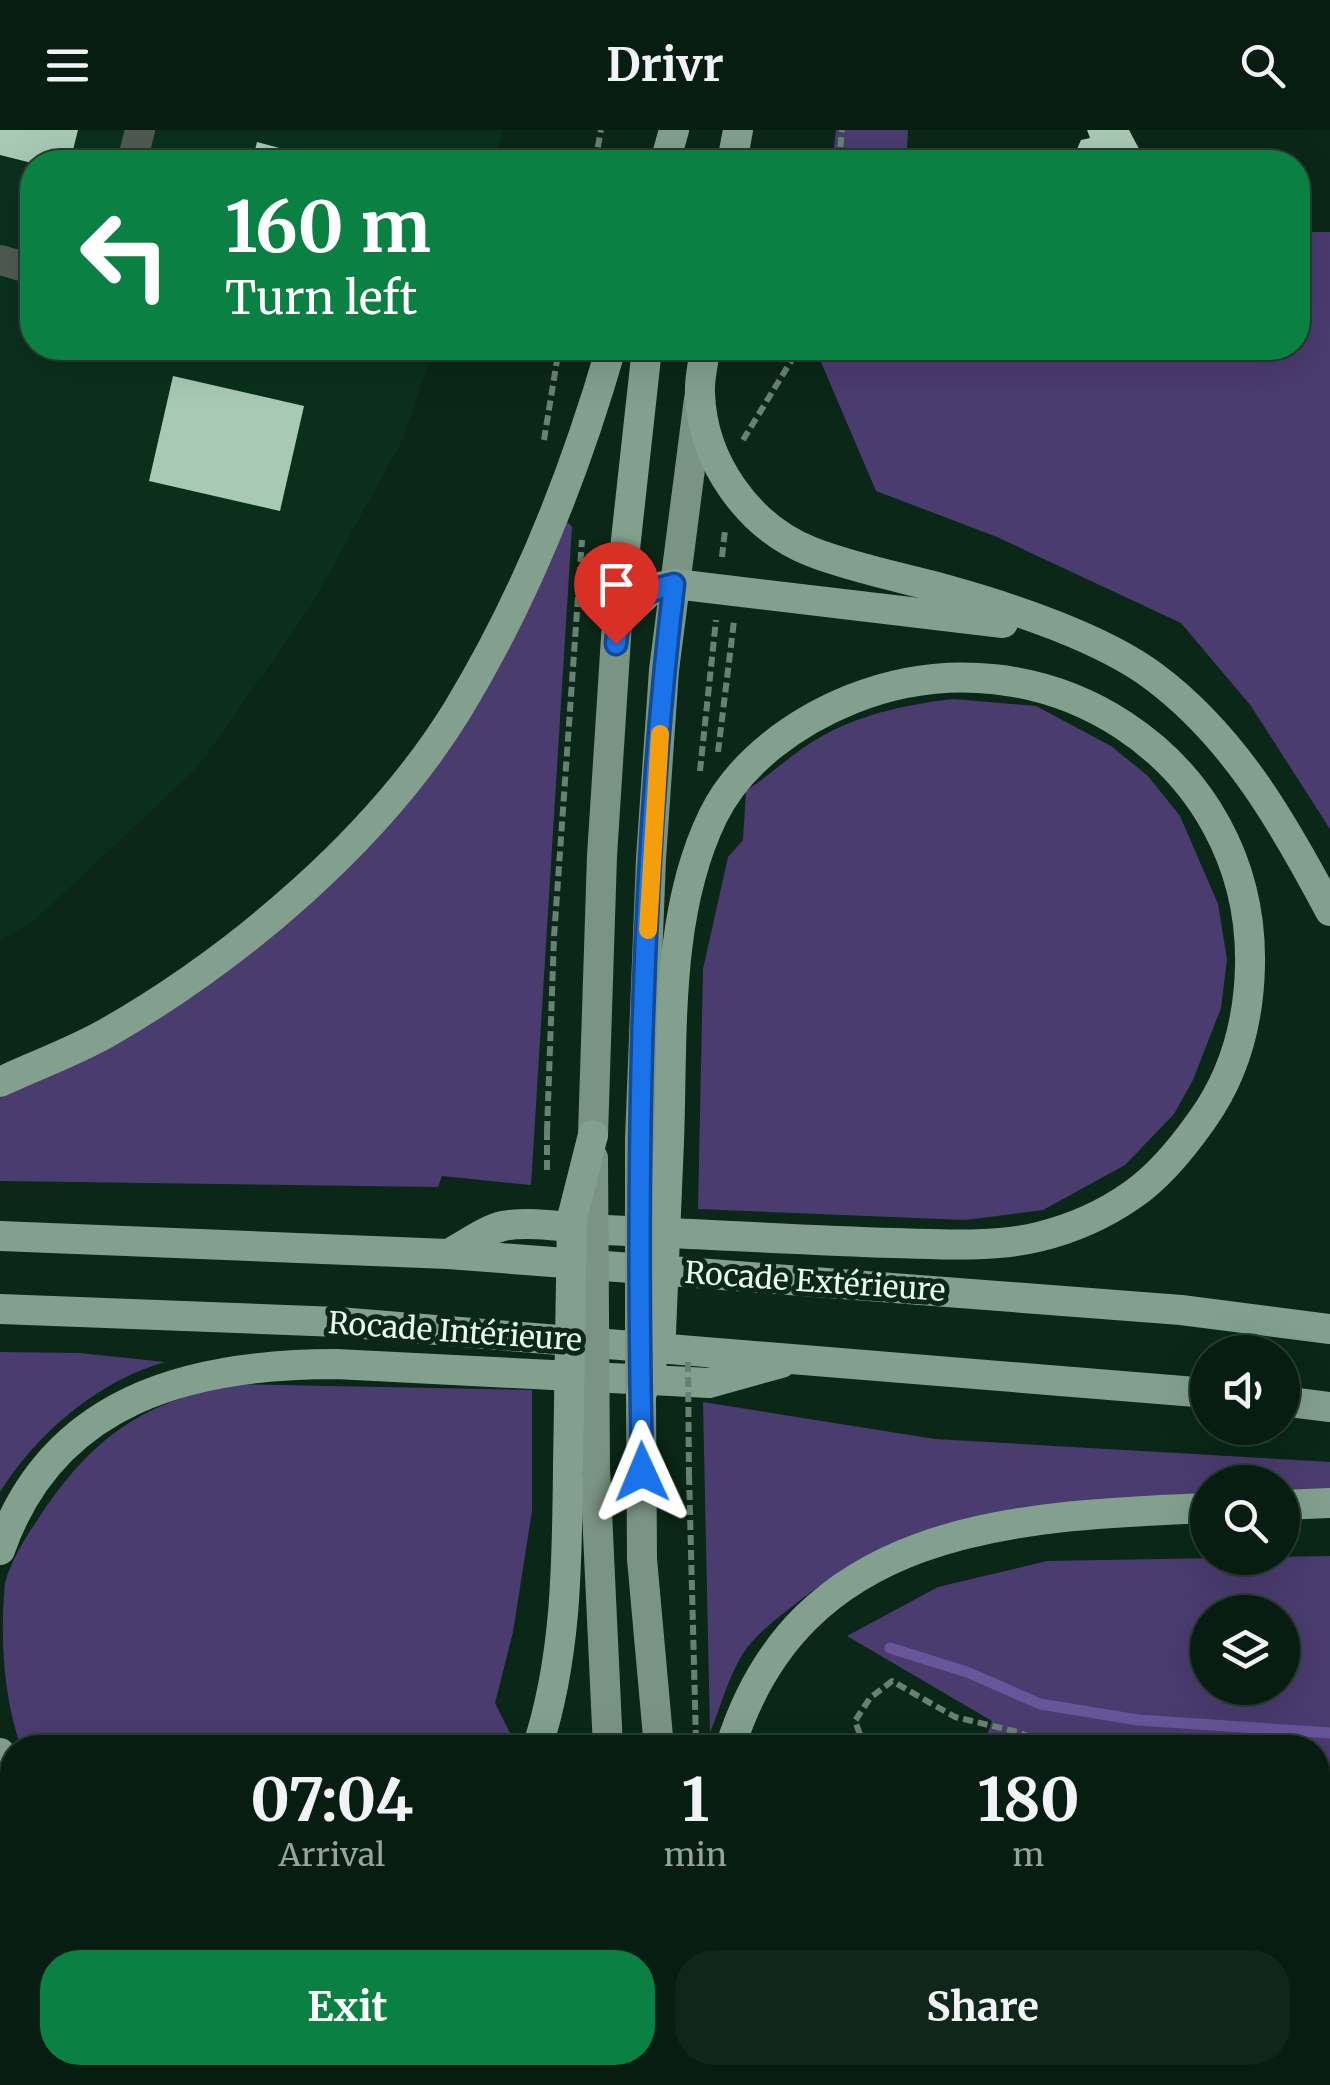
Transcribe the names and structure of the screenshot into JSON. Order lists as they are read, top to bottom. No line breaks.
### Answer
{"streets":{"highway":["Rocade Extérieure","Rocade Intérieure"]},"page":{"header":"Drivr","turn":["160 m","Turn left"],"eta":["07:04","Arrival","1","min","180","m"],"buttons":["Exit","Share"]}}
